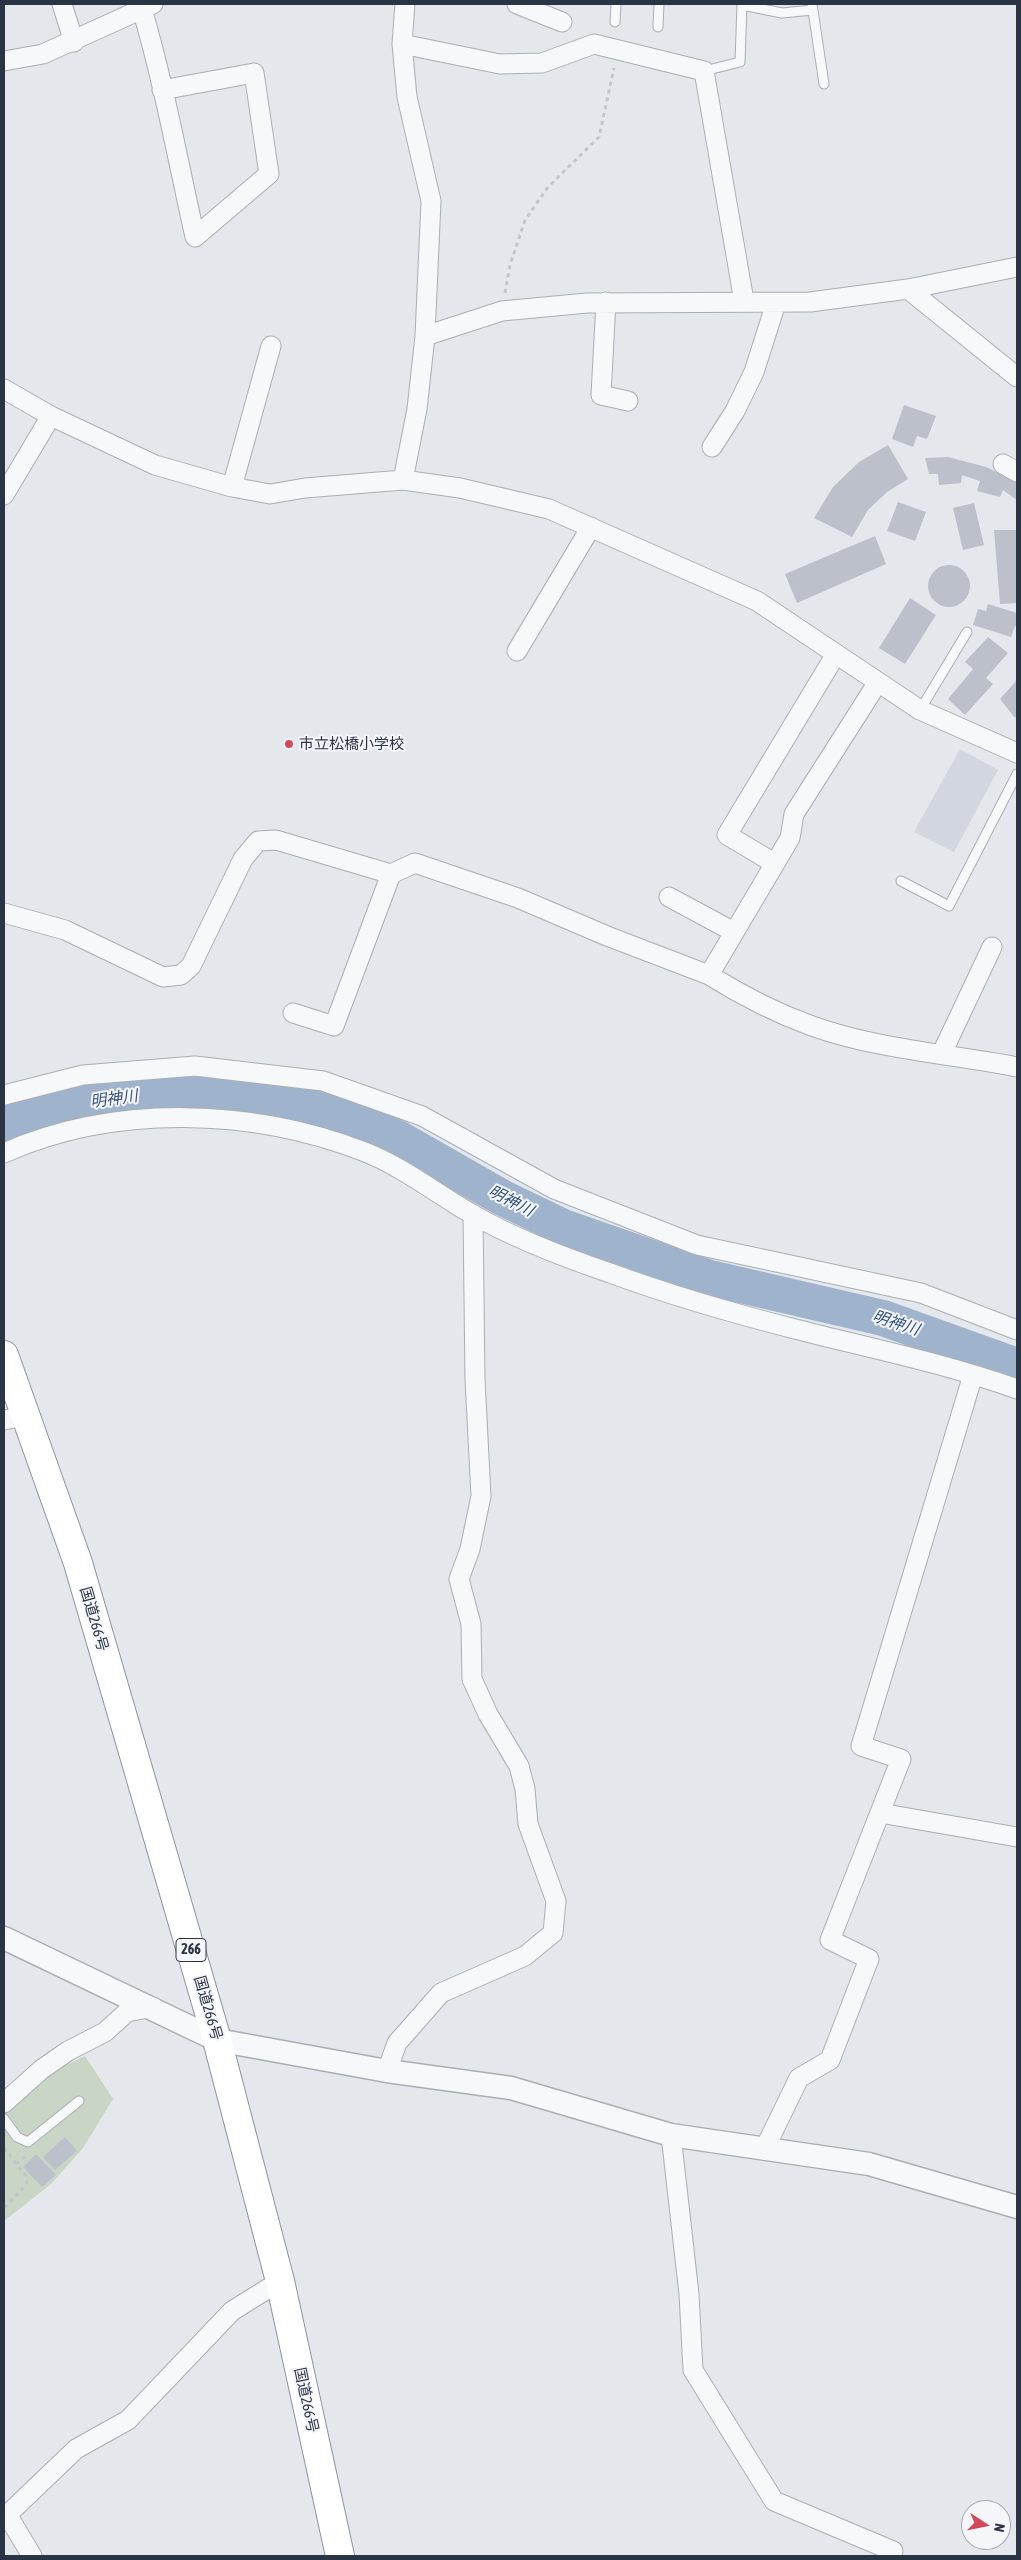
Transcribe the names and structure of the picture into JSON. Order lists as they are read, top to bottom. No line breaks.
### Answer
{"streets":{"highway":["国道266号","266"]},"water":["明神川"],"places":["市立松橋小学校"],"north":"right"}
